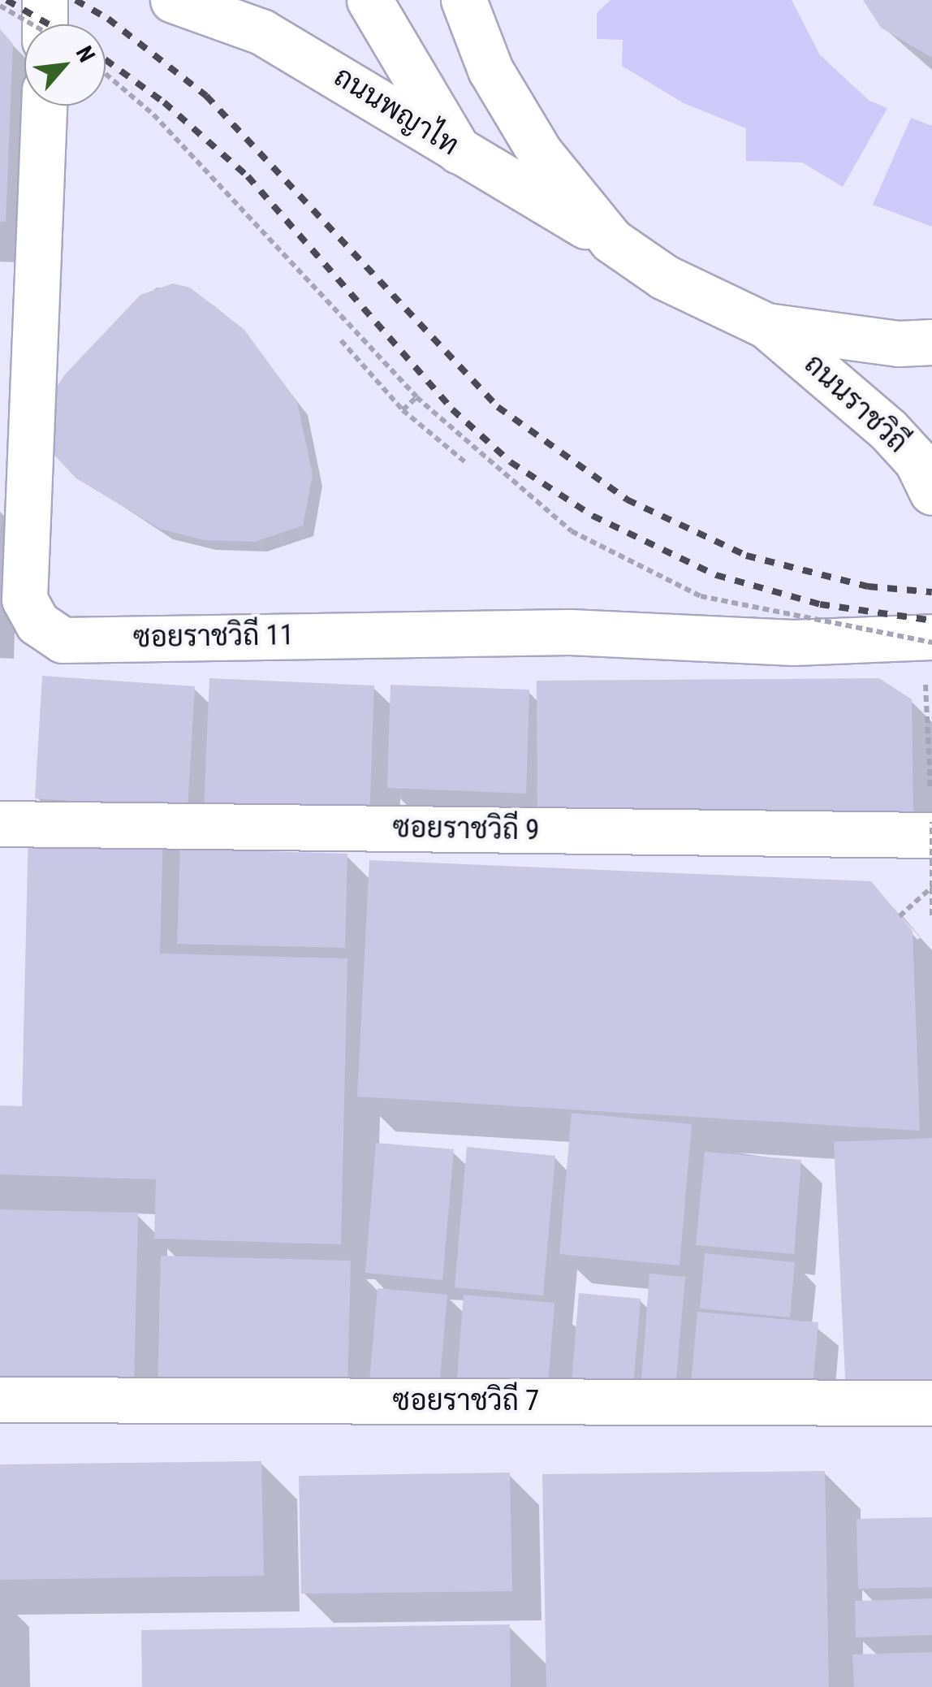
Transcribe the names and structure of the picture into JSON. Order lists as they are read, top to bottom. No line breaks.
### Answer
{"streets":{"street":["ถนนพญาไท","ถนนราชวิถี","ซอยราชวิถี 11","ซอยราชวิถี 9","ซอยราชวิถี 7"]},"north":"top right"}
